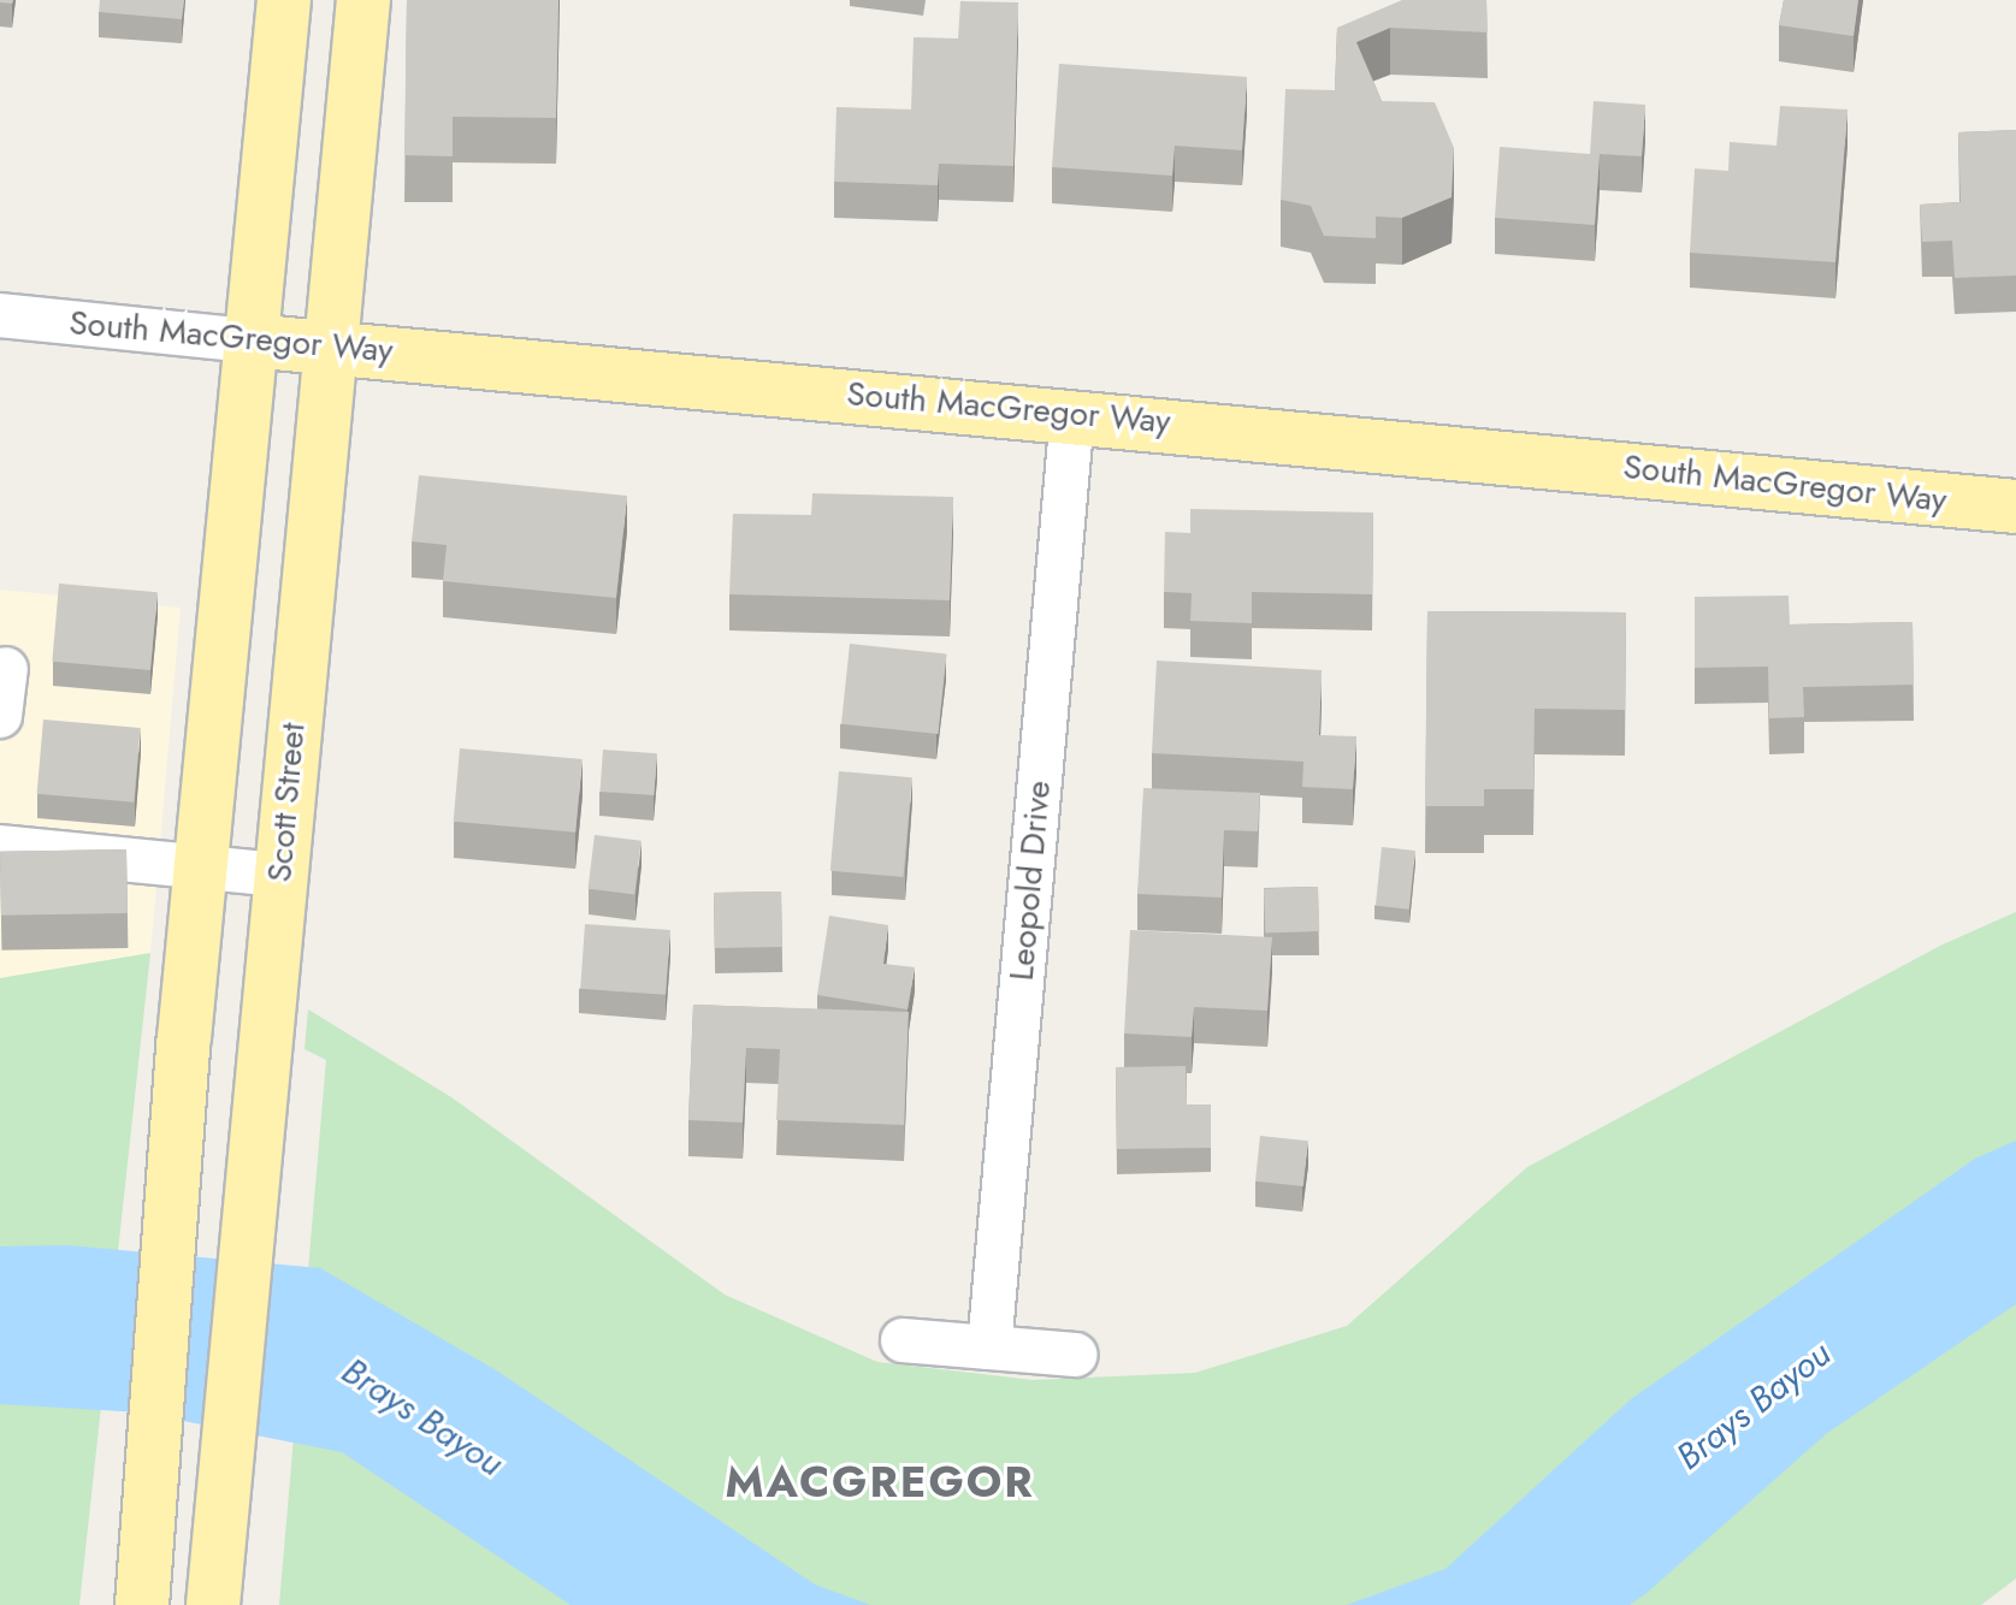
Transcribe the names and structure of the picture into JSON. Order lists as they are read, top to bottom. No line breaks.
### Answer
{"streets":{"main road":["South MacGregor Way","Scott Street"],"street":["Leopold Drive"]},"crossings":[["South MacGregor Way","Scott Street"],["South MacGregor Way","Leopold Drive"]],"districts":["MACGREGOR"],"water":["Brays Bayou"]}
